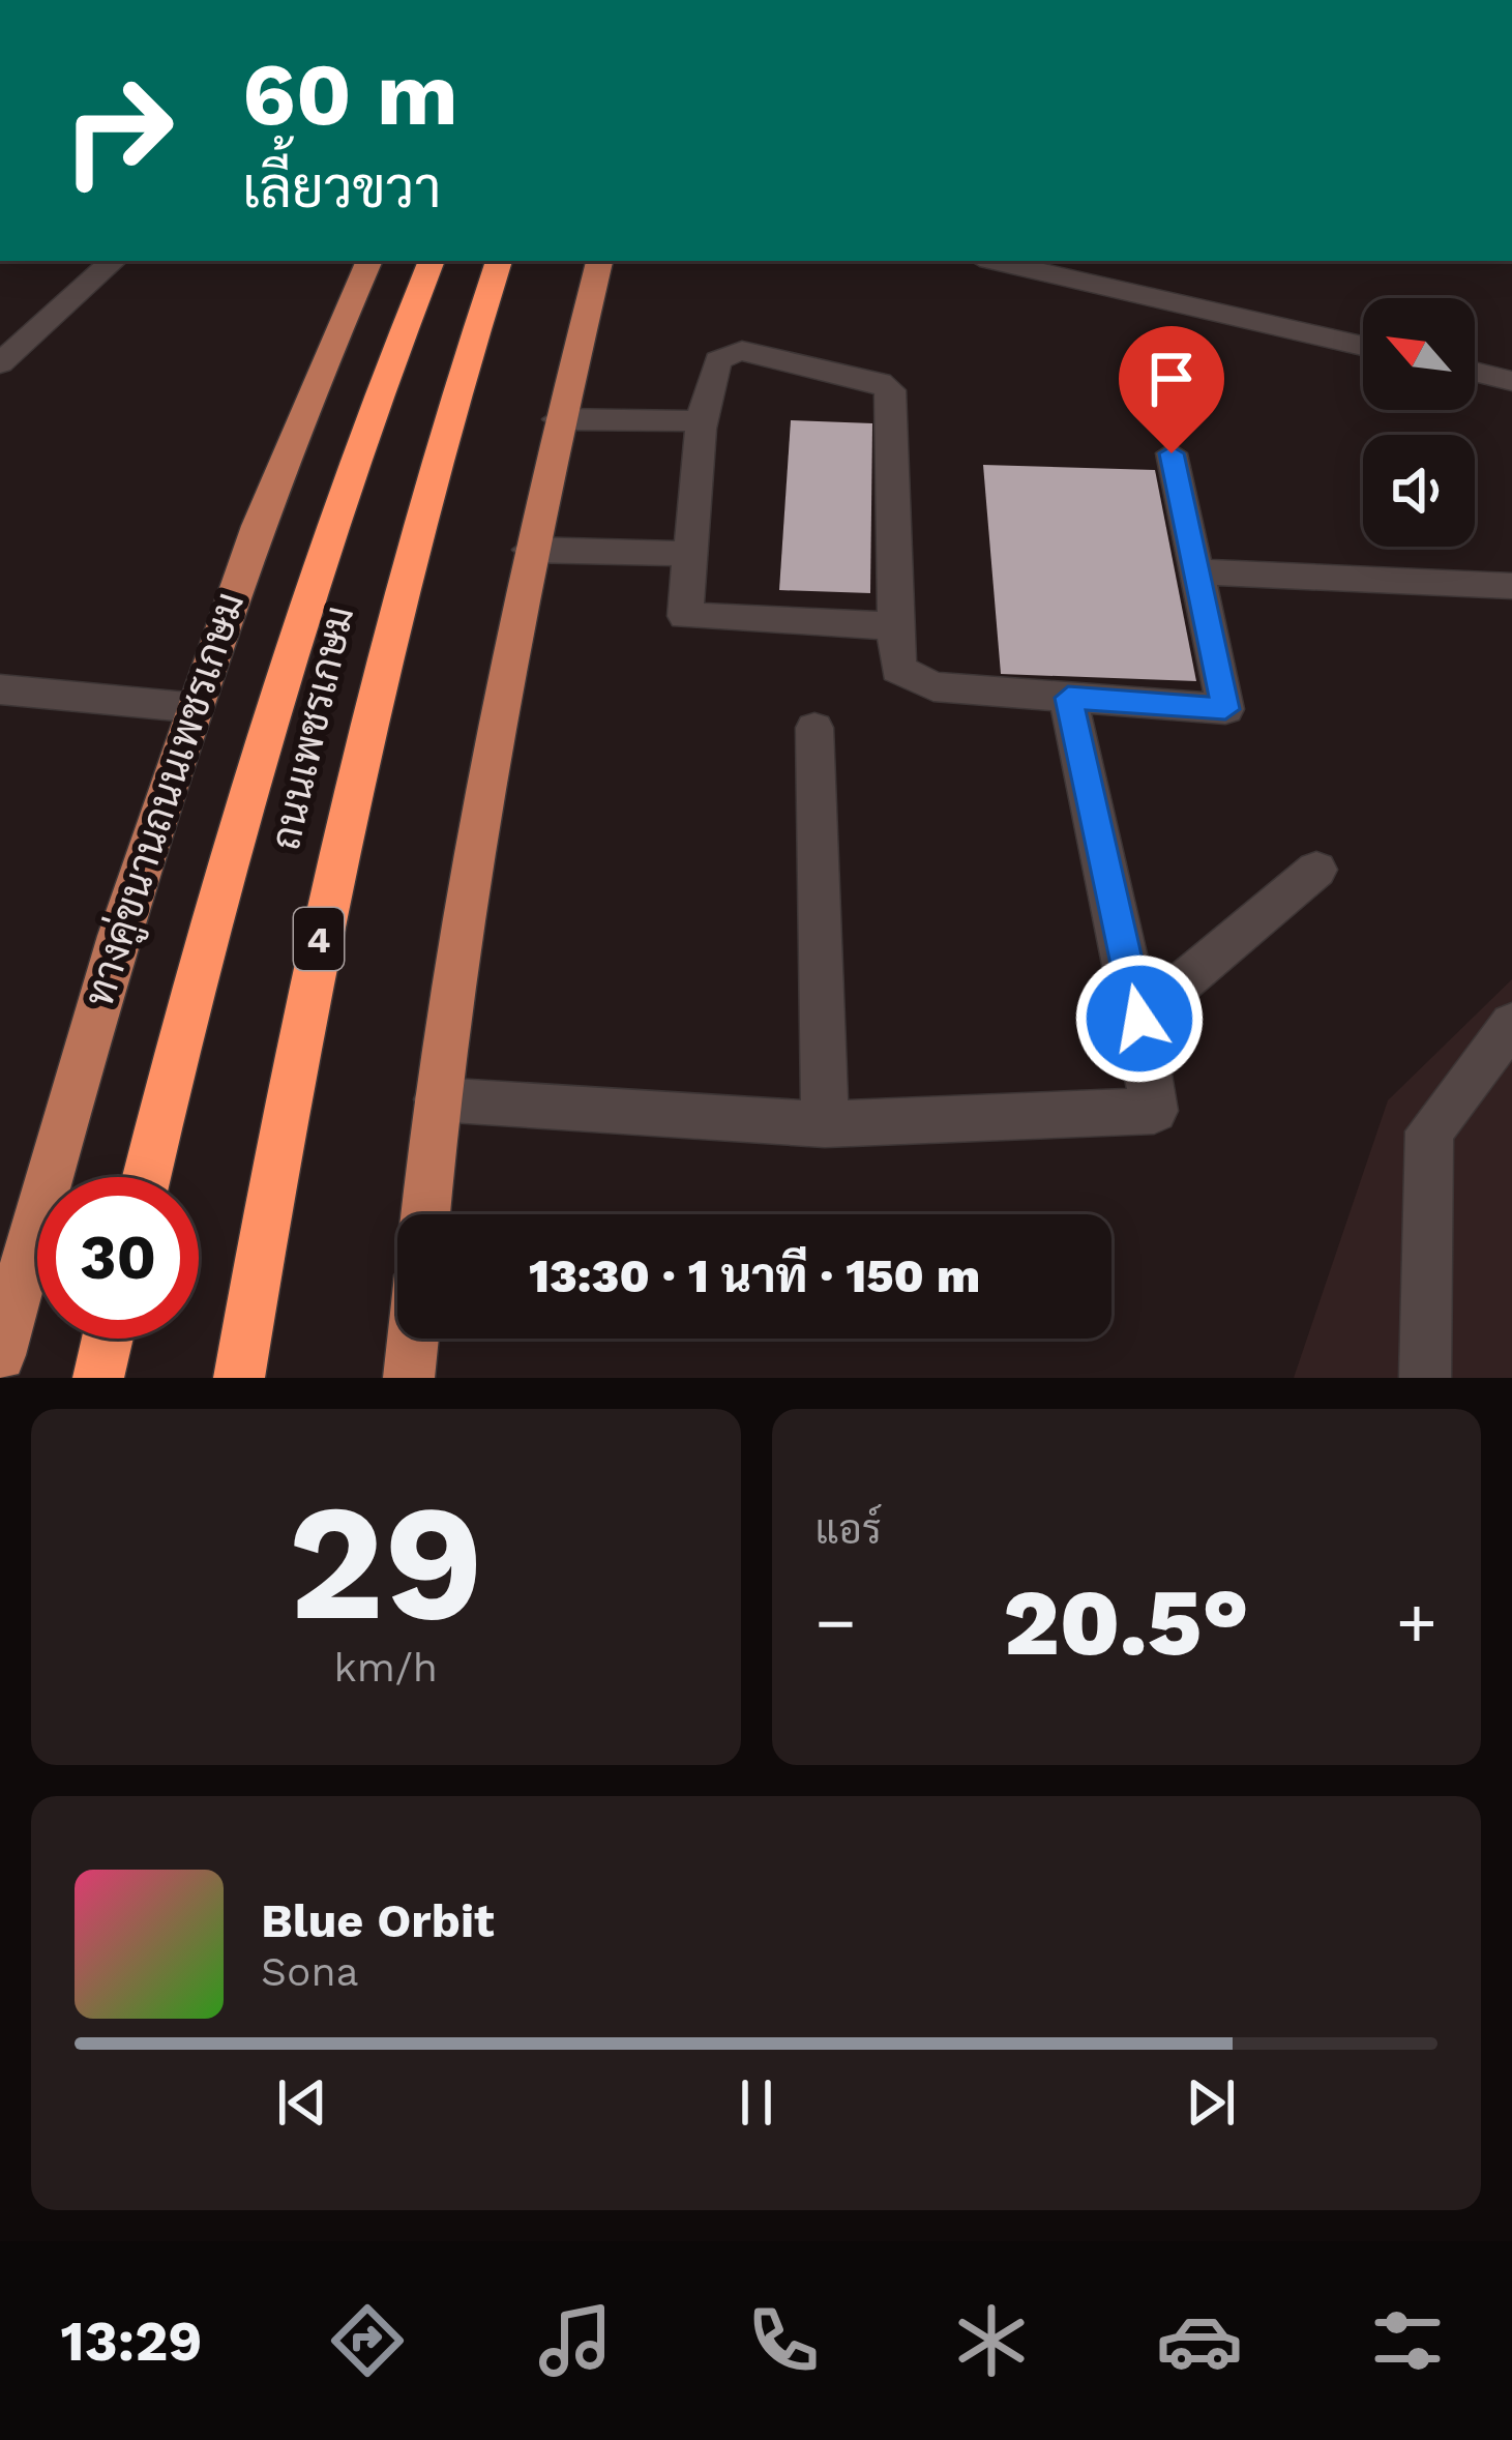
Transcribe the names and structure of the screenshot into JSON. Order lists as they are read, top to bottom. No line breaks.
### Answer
{"streets":{"highway":["ถนนเพชรเกษม","4"],"main road":["ทางคู่ขนานถนนเพชรเกษม"]},"north":"top left","page":{"turn":["60 m","เลี้ยวขวา"],"limit":"30","trip":"13:30 · 1 นาที · 150 m","tile":[["29","km/h"],"แอร์"],"heat":["−","20.5°","+"],"song":["Blue Orbit","Sona"],"tabs":"13:29"}}
